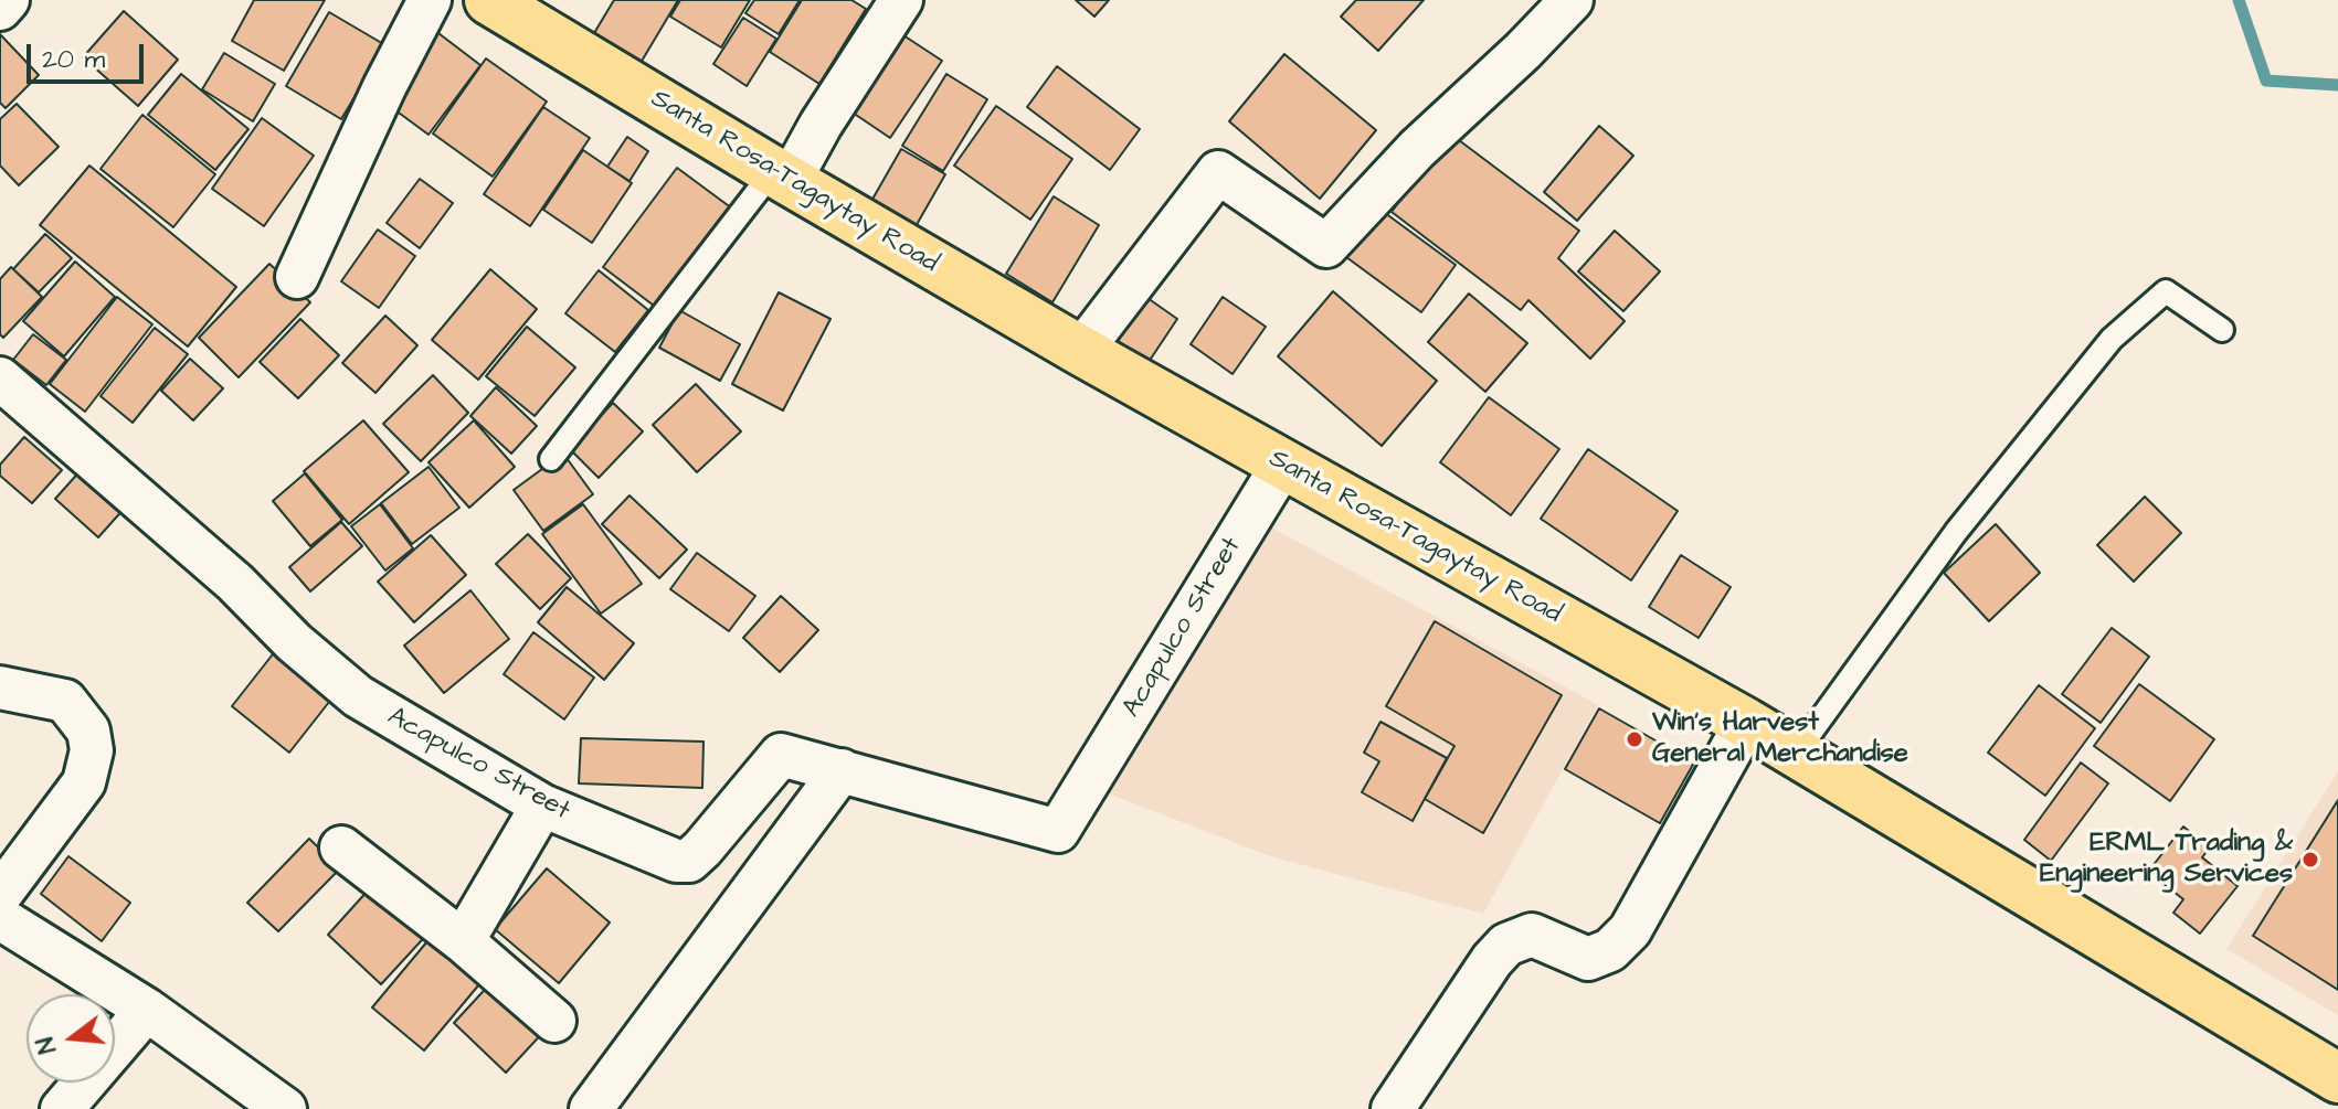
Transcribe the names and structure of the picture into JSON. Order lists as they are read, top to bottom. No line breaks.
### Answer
{"streets":{"main road":["Santa Rosa-Tagaytay Road"],"street":["Acapulco Street"]},"crossings":[["Santa Rosa-Tagaytay Road","Acapulco Street"]],"places":["Win's Harvest General Merchandise","ERML Trading & Engineering Services"],"scale_bar":"20 m","north":"left"}
